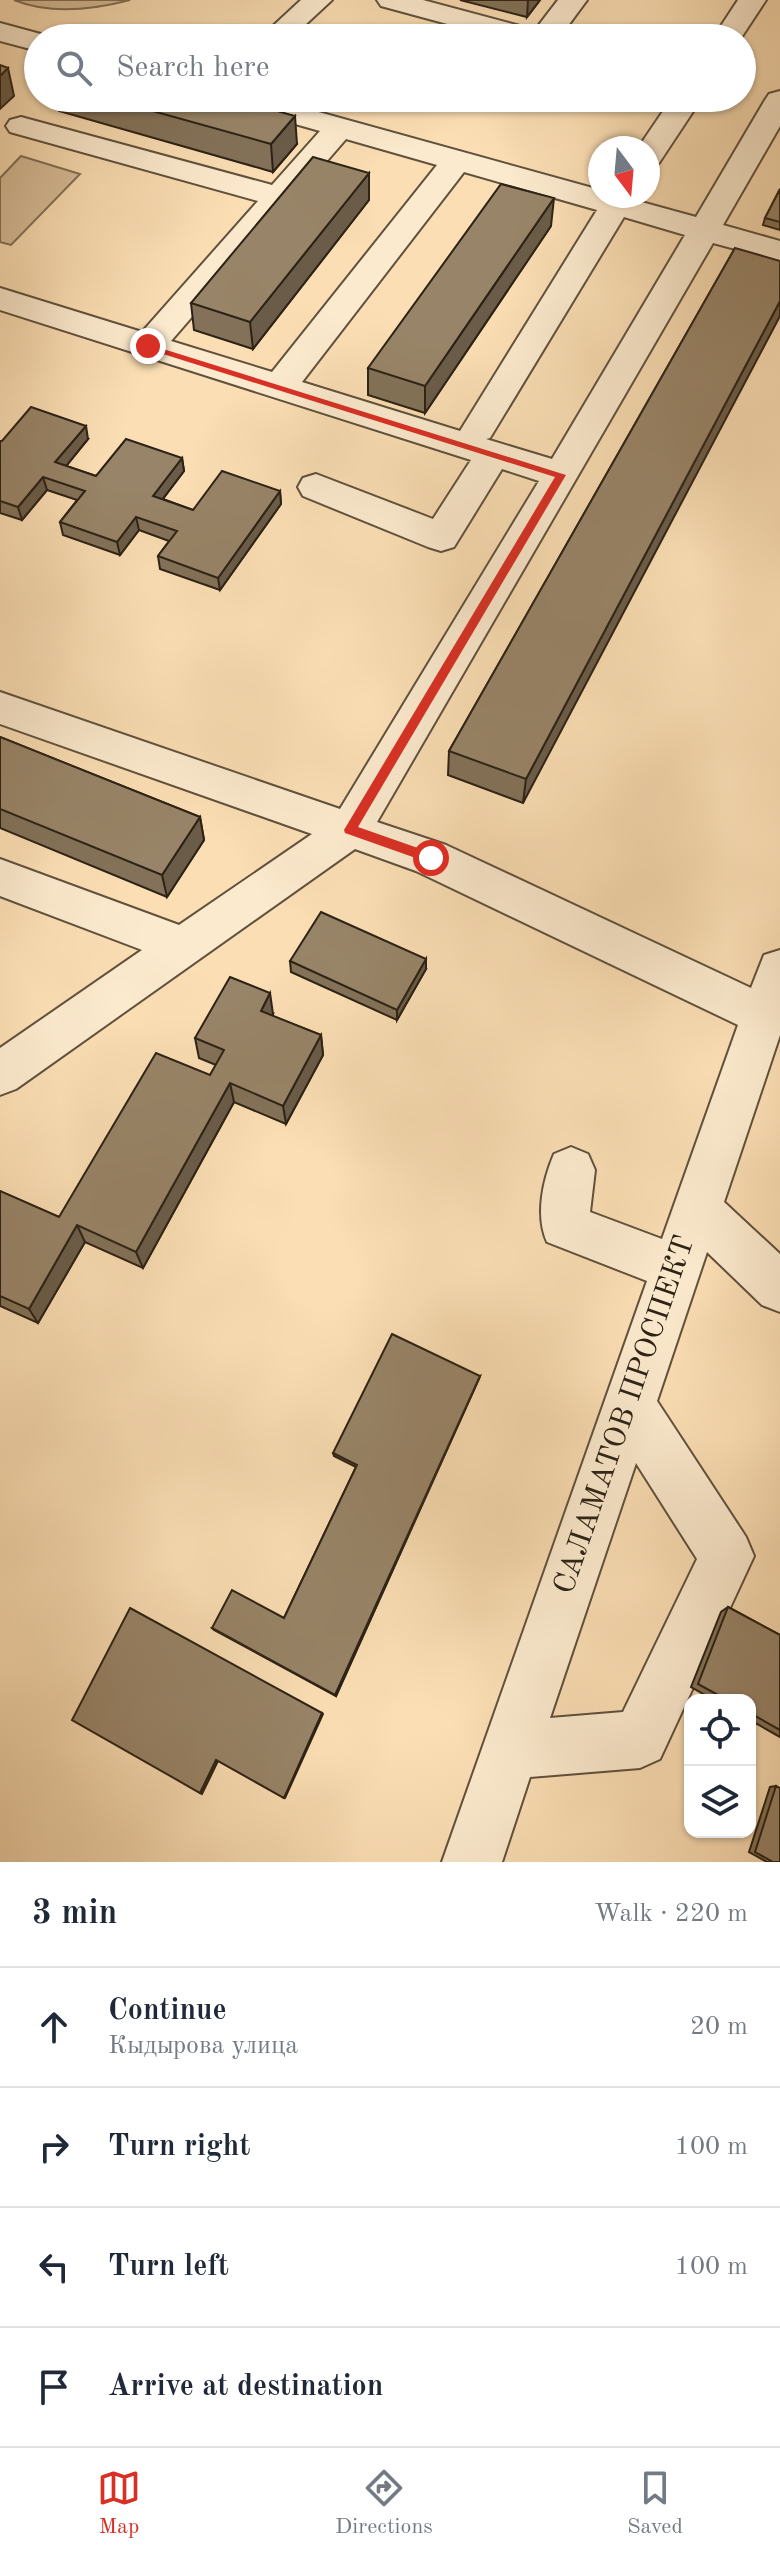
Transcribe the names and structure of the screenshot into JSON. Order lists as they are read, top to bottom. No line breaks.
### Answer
{"streets":{"street":["САЛАМАТОВ ПРОСПЕКТ"]},"north":"bottom","page":{"search":"Search here","heading":["3 min","Walk · 220 m"],"list":[["Continue","Кыдырова улица","20 m"],["Turn right","100 m"],["Turn left","100 m"],"Arrive at destination"],"nav":["Map","Directions","Saved"]}}
